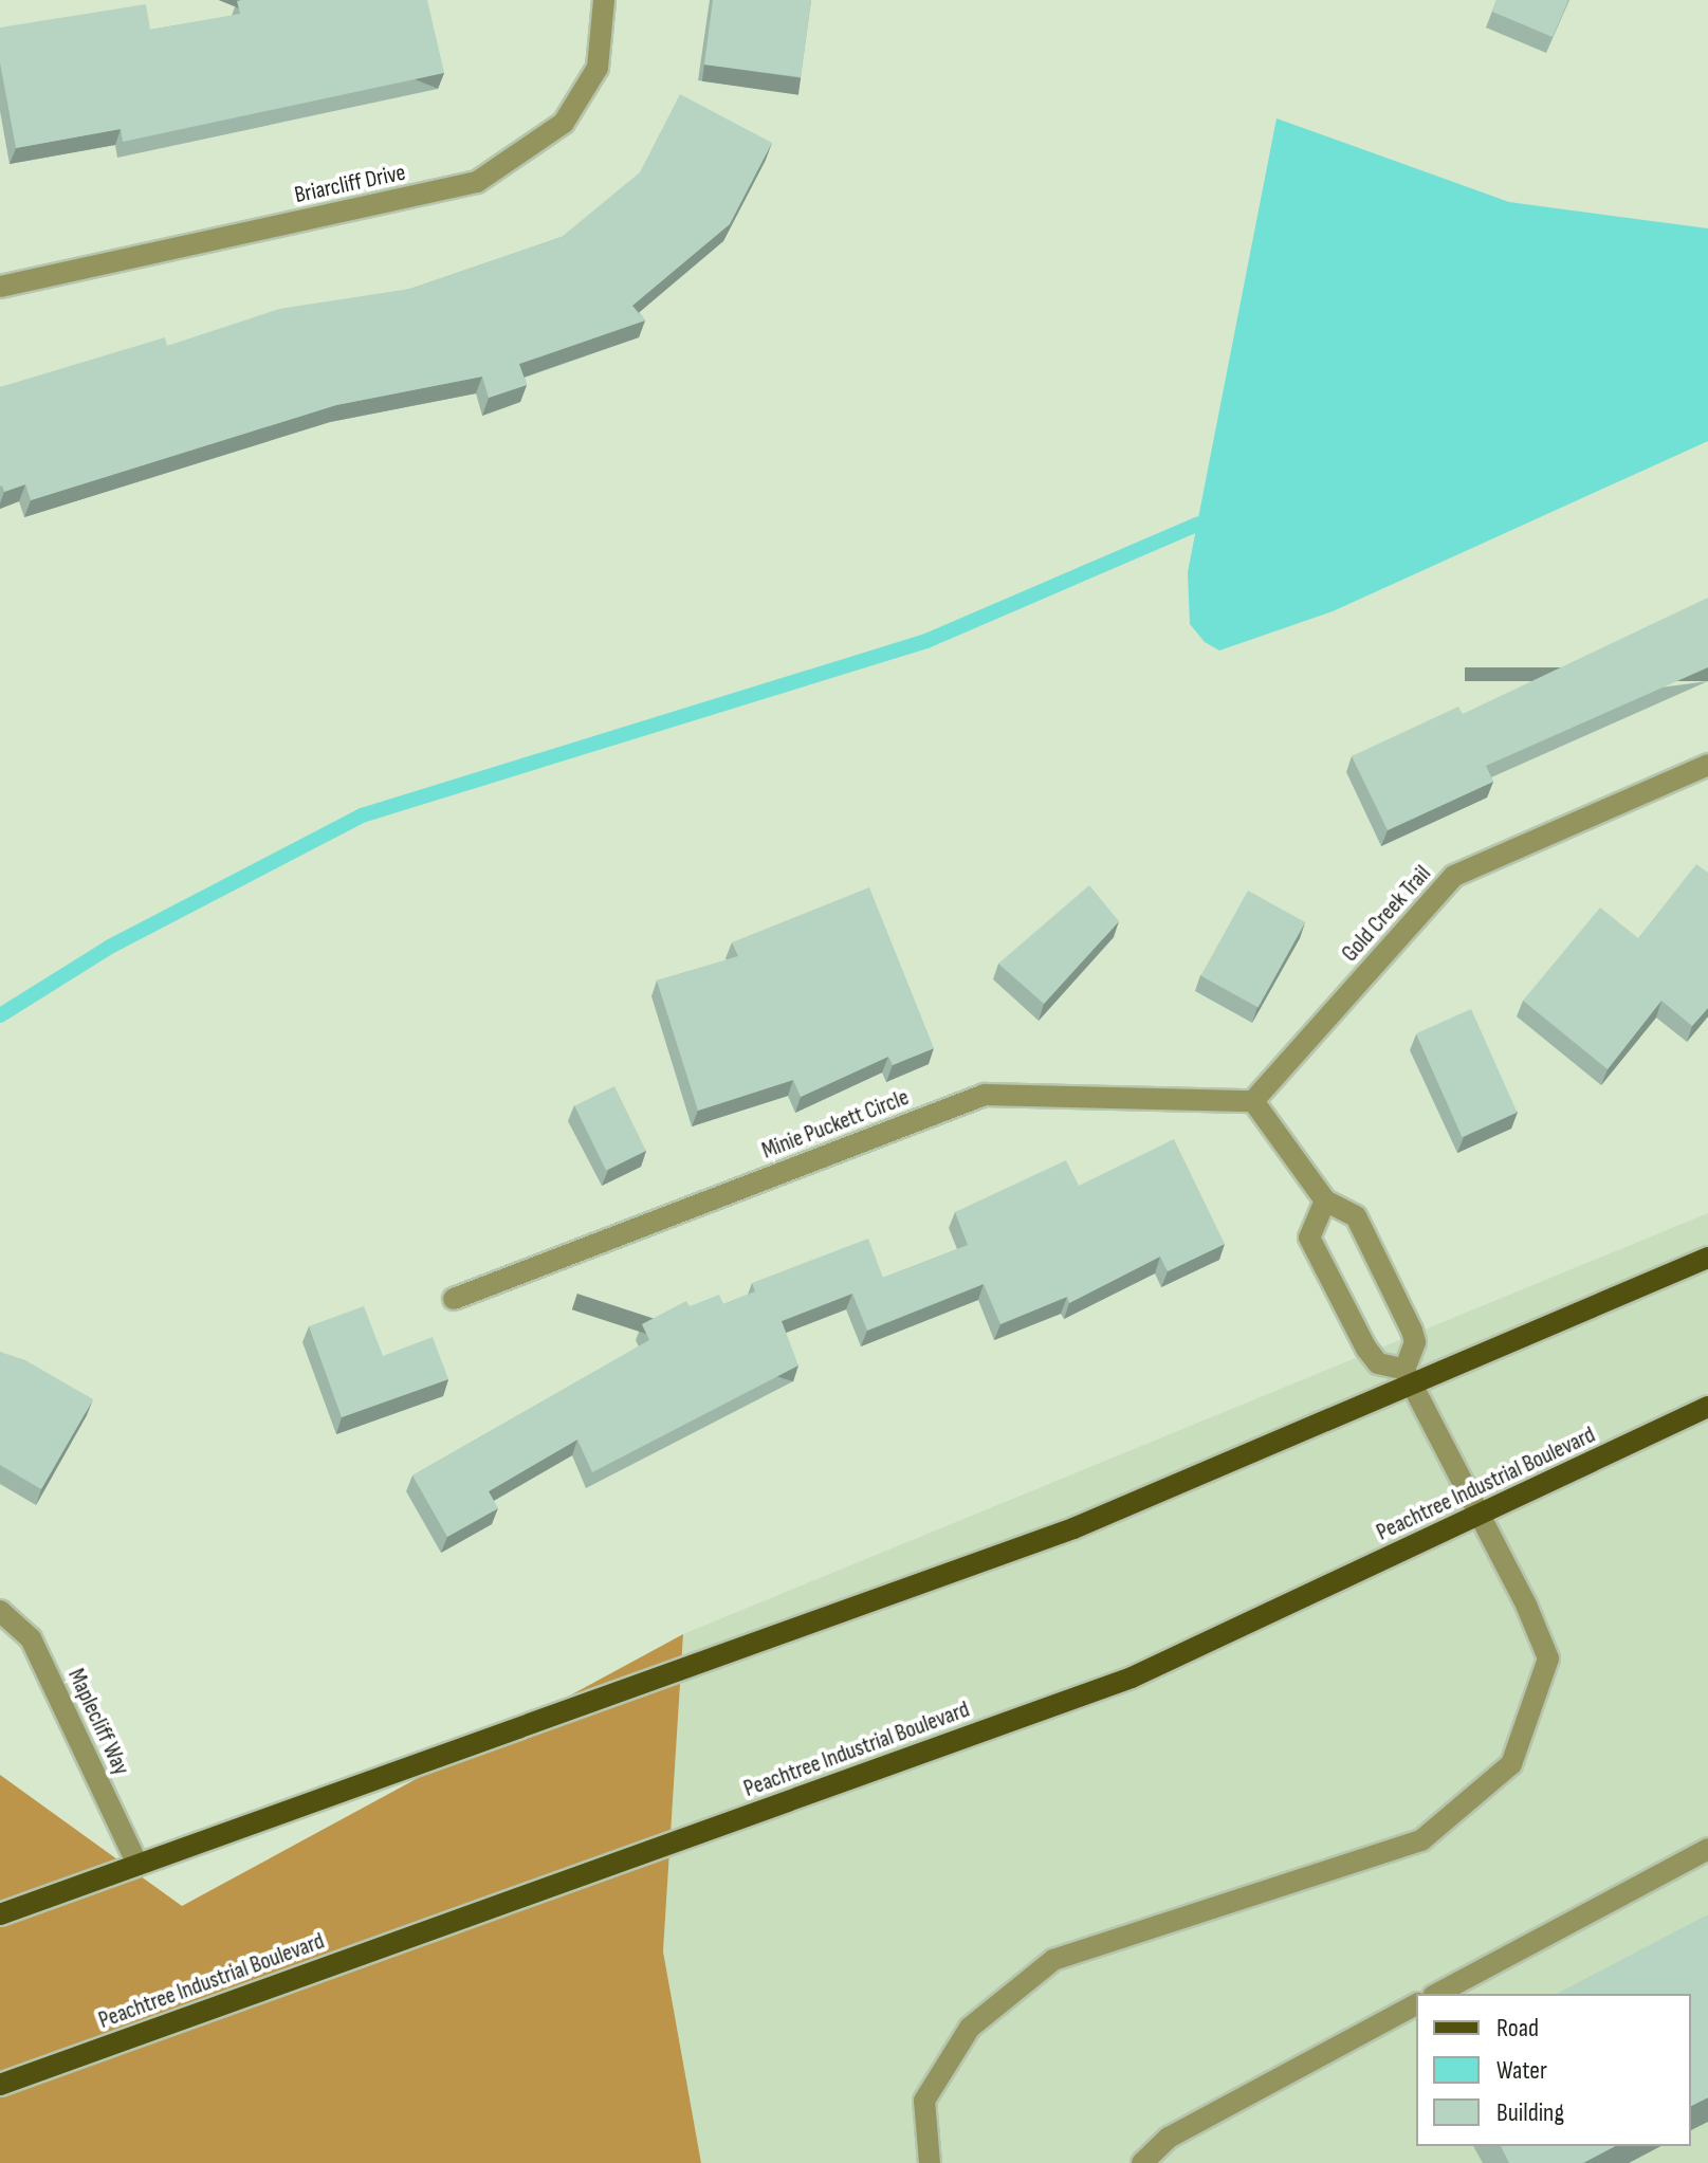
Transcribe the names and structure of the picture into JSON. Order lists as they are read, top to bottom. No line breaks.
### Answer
{"streets":{"main road":["Peachtree Industrial Boulevard"],"street":["Briarcliff Drive","Gold Creek Trail","Minie Puckett Circle","Maplecliff Way"]},"crossings":[["Gold Creek Trail","Minie Puckett Circle"]],"legend":["Road","Water","Building"]}
